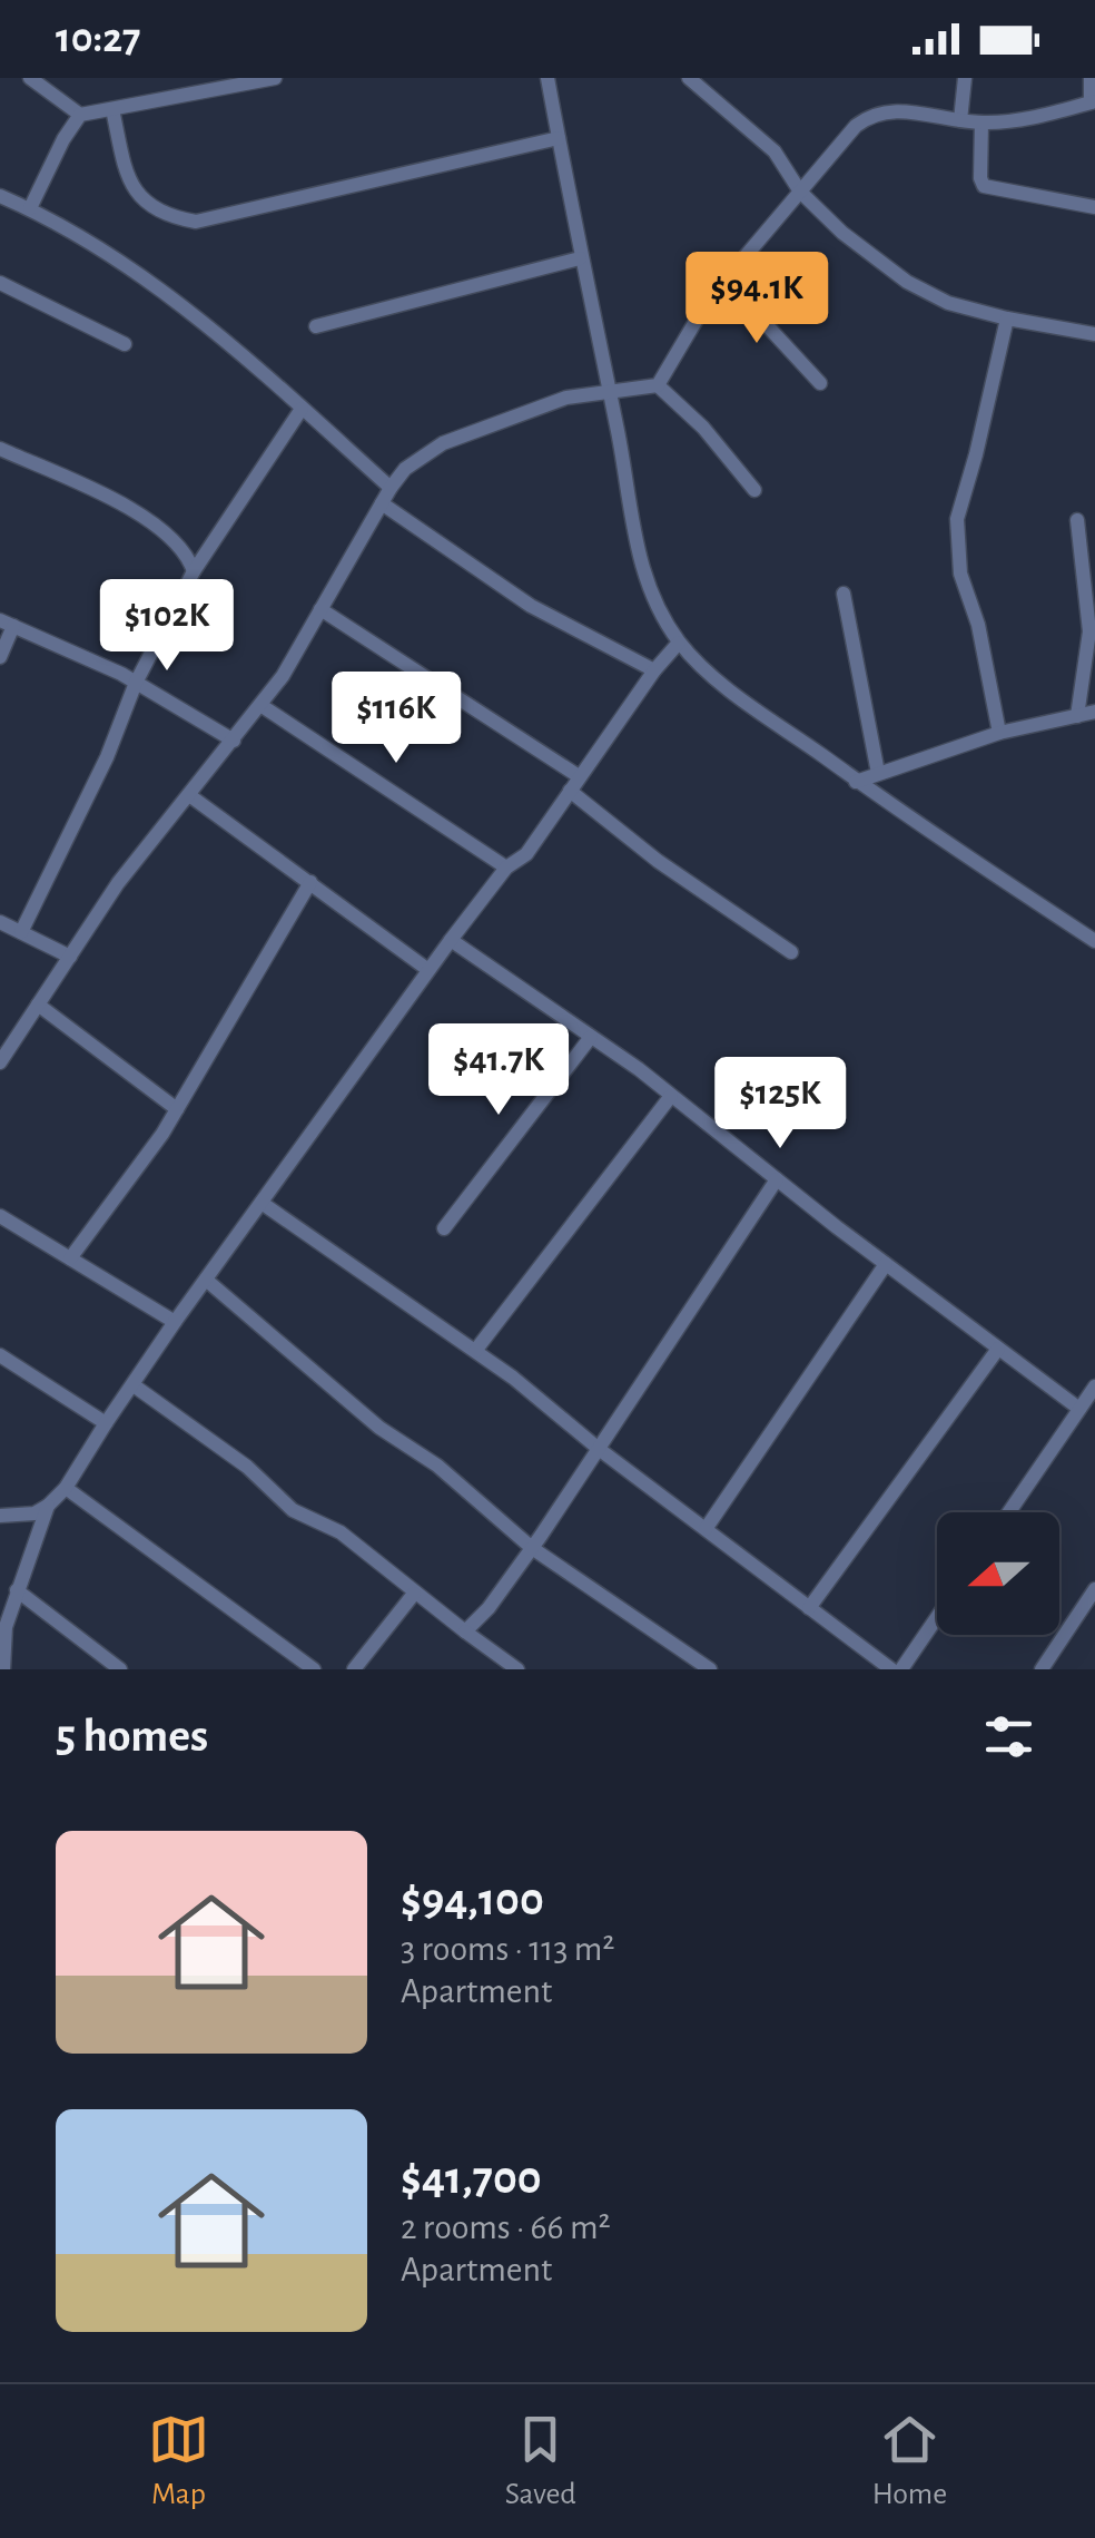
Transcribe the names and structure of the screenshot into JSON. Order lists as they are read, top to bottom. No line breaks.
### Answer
{"north":"left","page":{"status":"10:27","price":["$94.1K","$102K","$116K","$41.7K","$125K"],"heading":"5 homes","list":[{"name":"$94,100","note":"3 rooms · 113 m² · Apartment"},{"name":"$41,700","note":"2 rooms · 66 m² · Apartment"}],"tabs":["Map","Saved","Home"]}}
